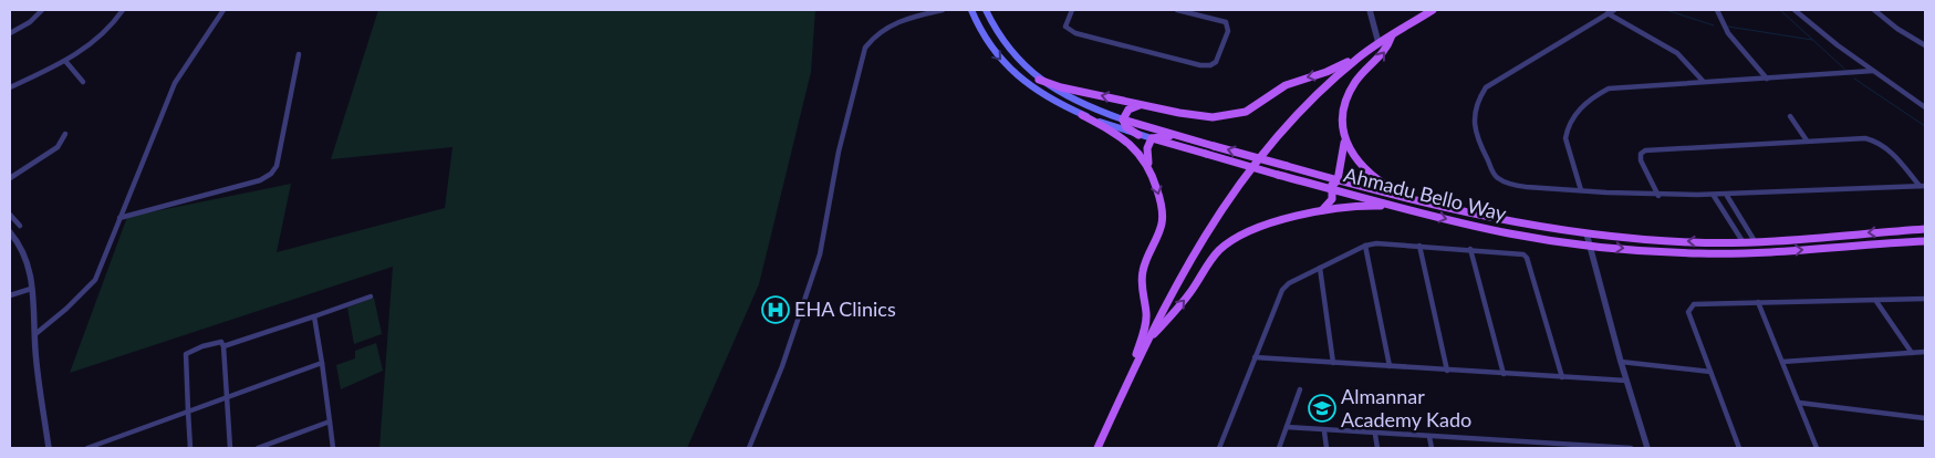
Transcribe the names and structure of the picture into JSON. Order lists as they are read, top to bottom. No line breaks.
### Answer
{"streets":{"main road":["Ahmadu Bello Way"]},"places":{"hospital":["EHA Clinics"],"school or university":["Almannar Academy Kado"]}}
